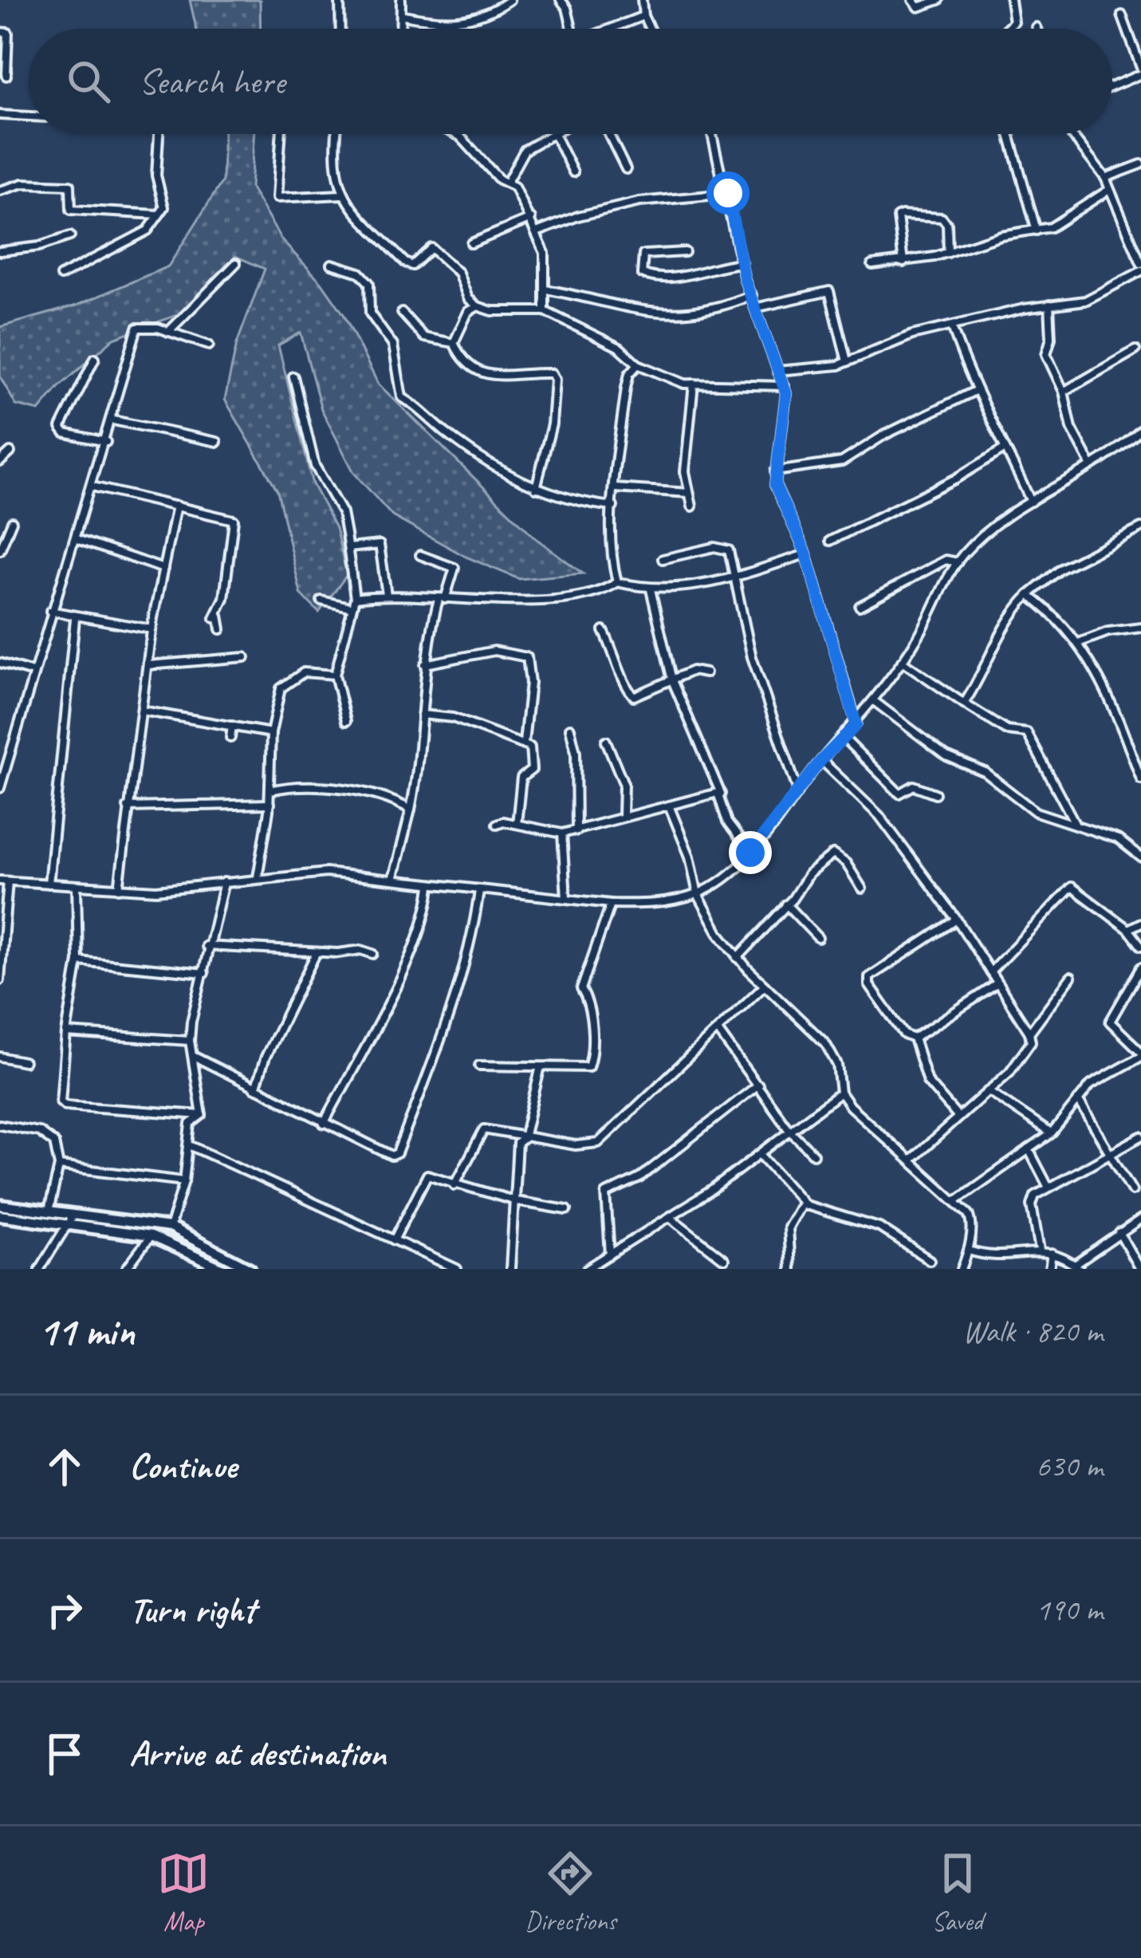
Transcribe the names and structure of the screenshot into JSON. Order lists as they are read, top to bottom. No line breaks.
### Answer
{"page":{"search":"Search here","heading":["11 min","Walk · 820 m"],"list":[["Continue","630 m"],["Turn right","190 m"],"Arrive at destination"],"nav":["Map","Directions","Saved"]}}
